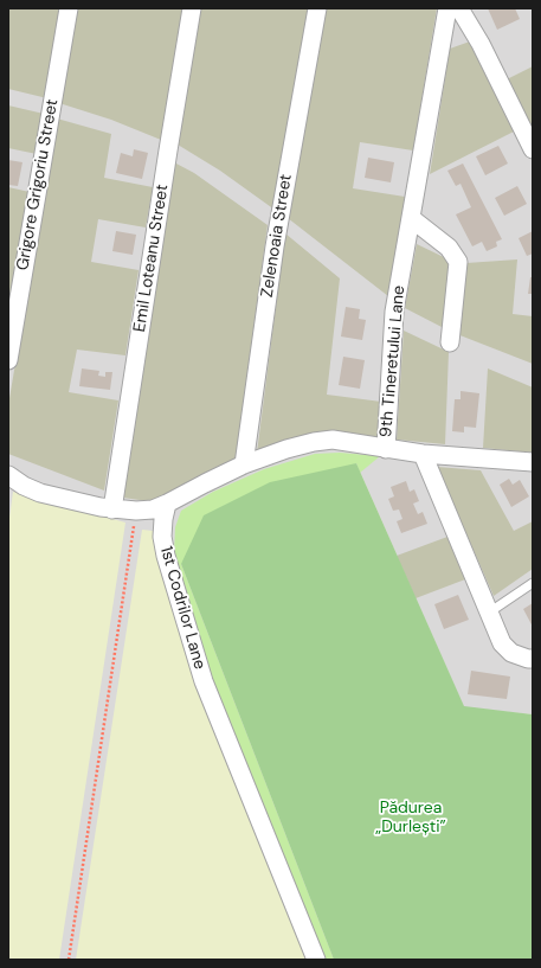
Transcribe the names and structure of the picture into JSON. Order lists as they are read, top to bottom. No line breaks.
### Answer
{"streets":{"street":["Grigore Grigoriu Street","Zelenoaia Street","Emil Loteanu Street","9th Tineretului Lane","1st Codrilor Lane"]},"parks":["Pădurea „Durlești”"]}
